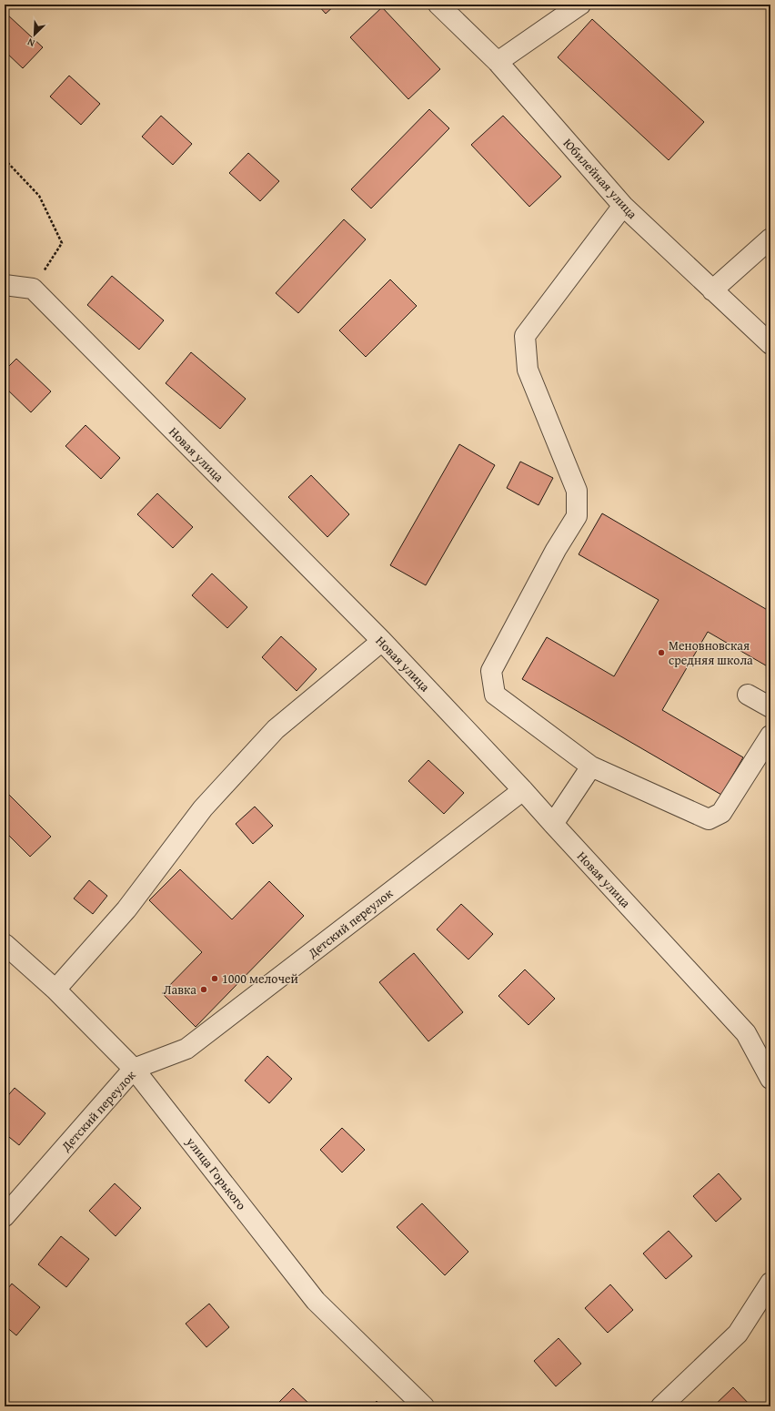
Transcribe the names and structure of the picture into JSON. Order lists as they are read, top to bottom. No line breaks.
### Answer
{"streets":{"lane":["Юбилейная улица","Новая улица","Детский переулок","улица Горького"]},"crossings":[["Новая улица","Детский переулок"],["Детский переулок","улица Горького"]],"places":["Меновновская средняя школа","1000 мелочей","Лавка"],"north":"bottom left"}
